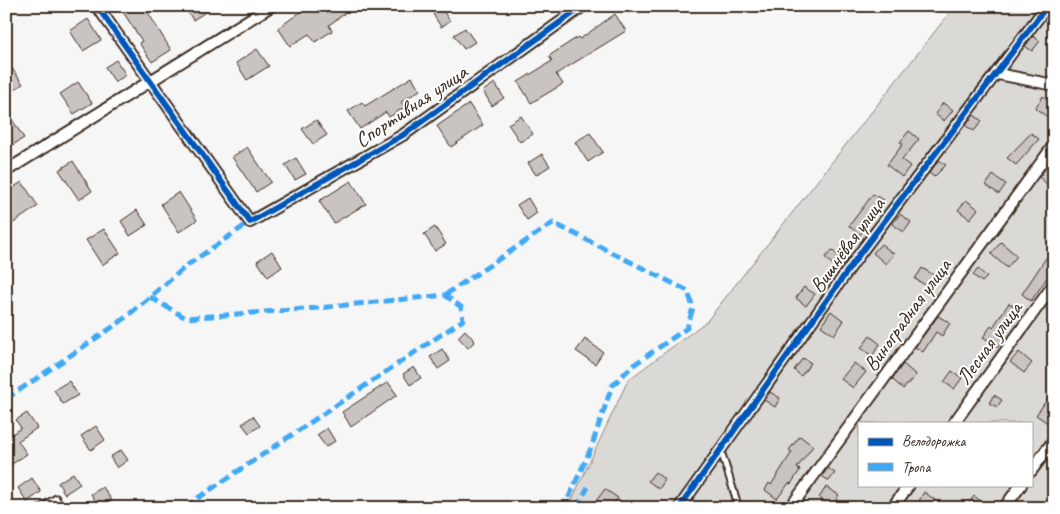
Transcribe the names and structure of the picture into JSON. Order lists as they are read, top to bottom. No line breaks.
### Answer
{"streets":{"street":["Спортивная улица","Вишнёвая улица","Виноградная улица","Лесная улица"]},"legend":["Велодорожка","Тропа"]}
